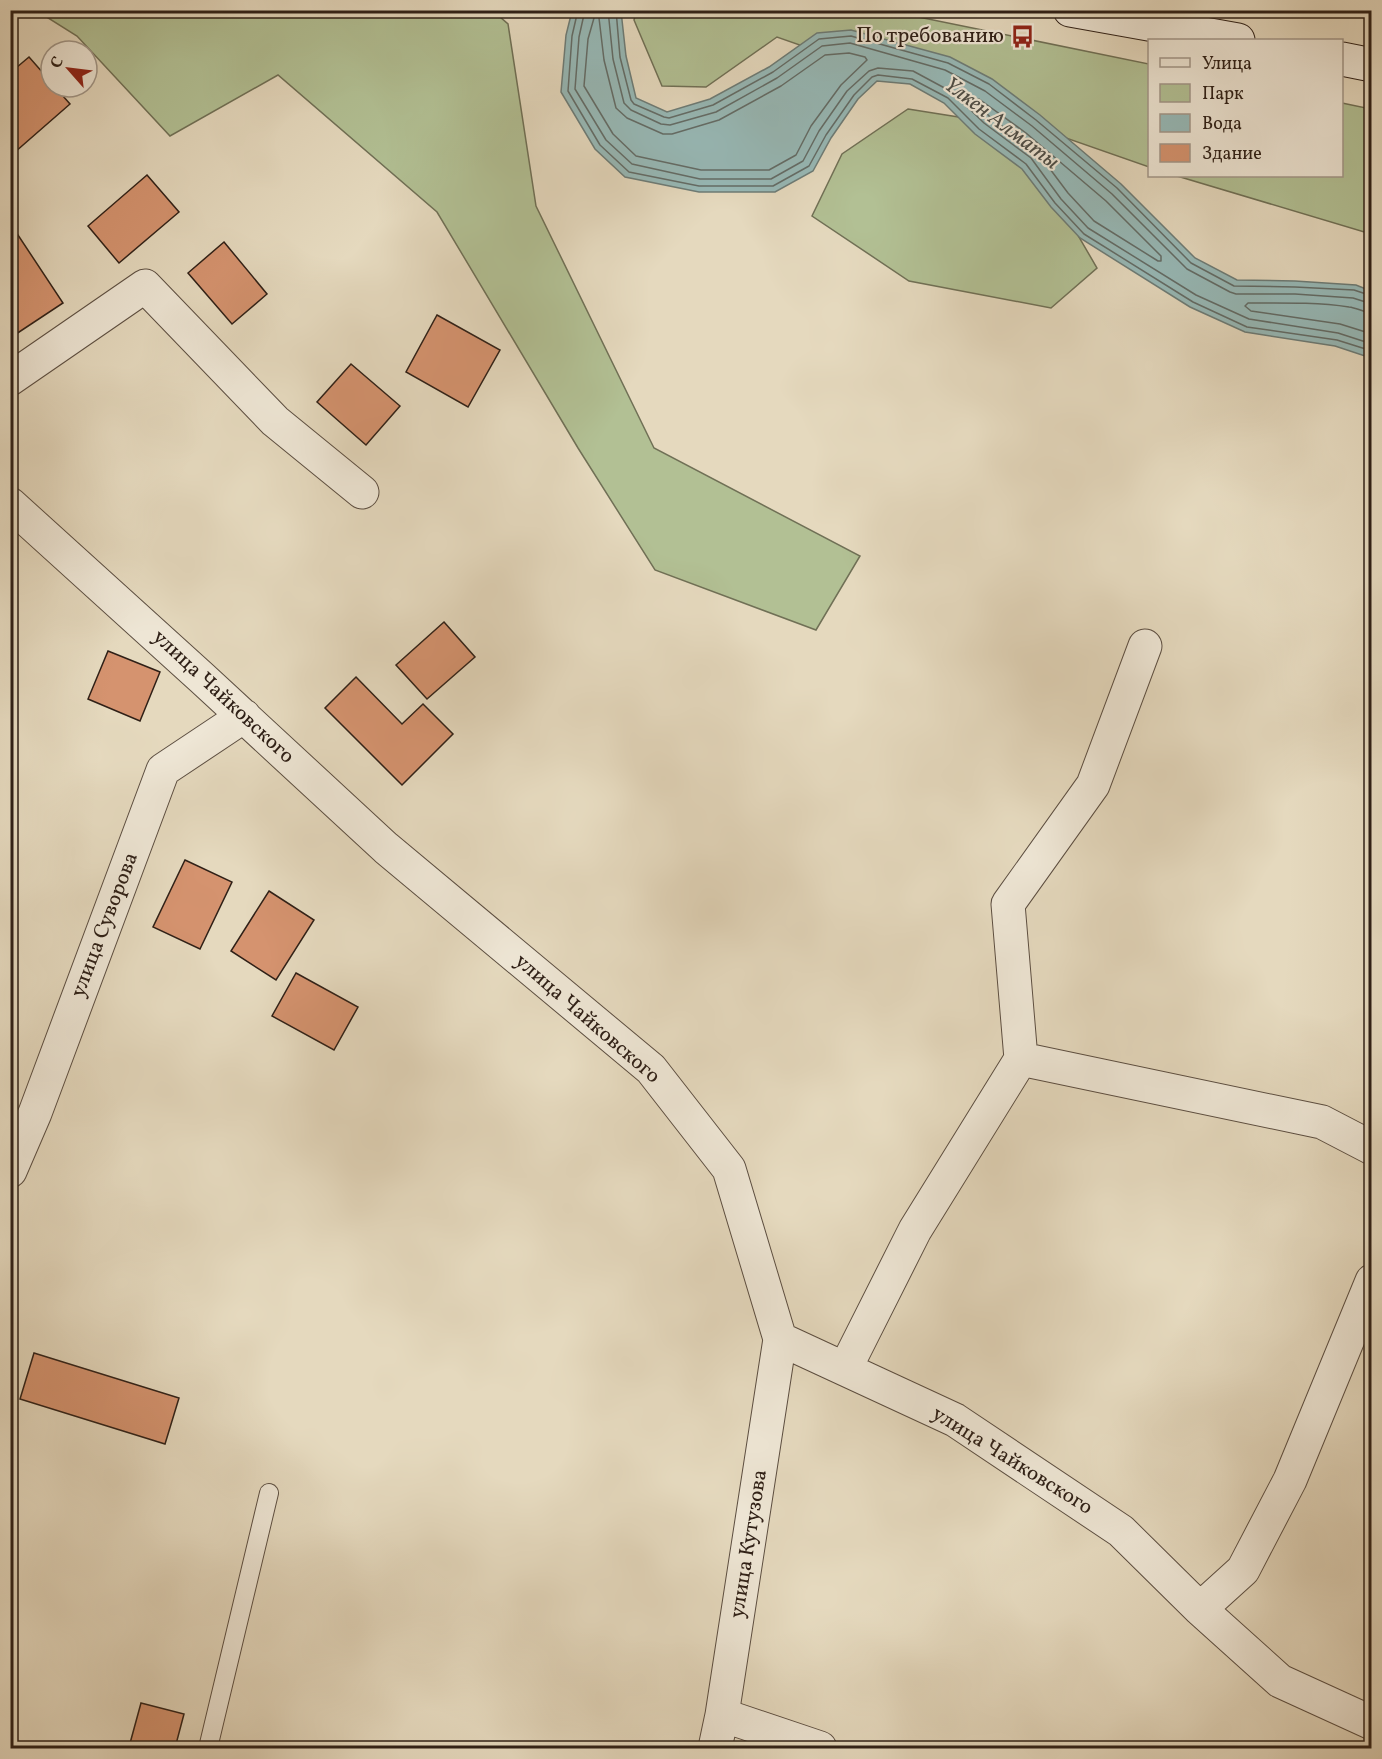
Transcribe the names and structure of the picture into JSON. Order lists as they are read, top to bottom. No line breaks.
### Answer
{"streets":{"street":["улица Чайковского","улица Суворова","улица Кутузова"]},"crossings":[["улица Чайковского","улица Суворова"],["улица Чайковского","улица Кутузова"]],"water":["Үлкен Алматы"],"places":{"bus stop":["По требованию"]},"legend":["Улица","Парк","Вода","Здание"],"north":"top left"}
